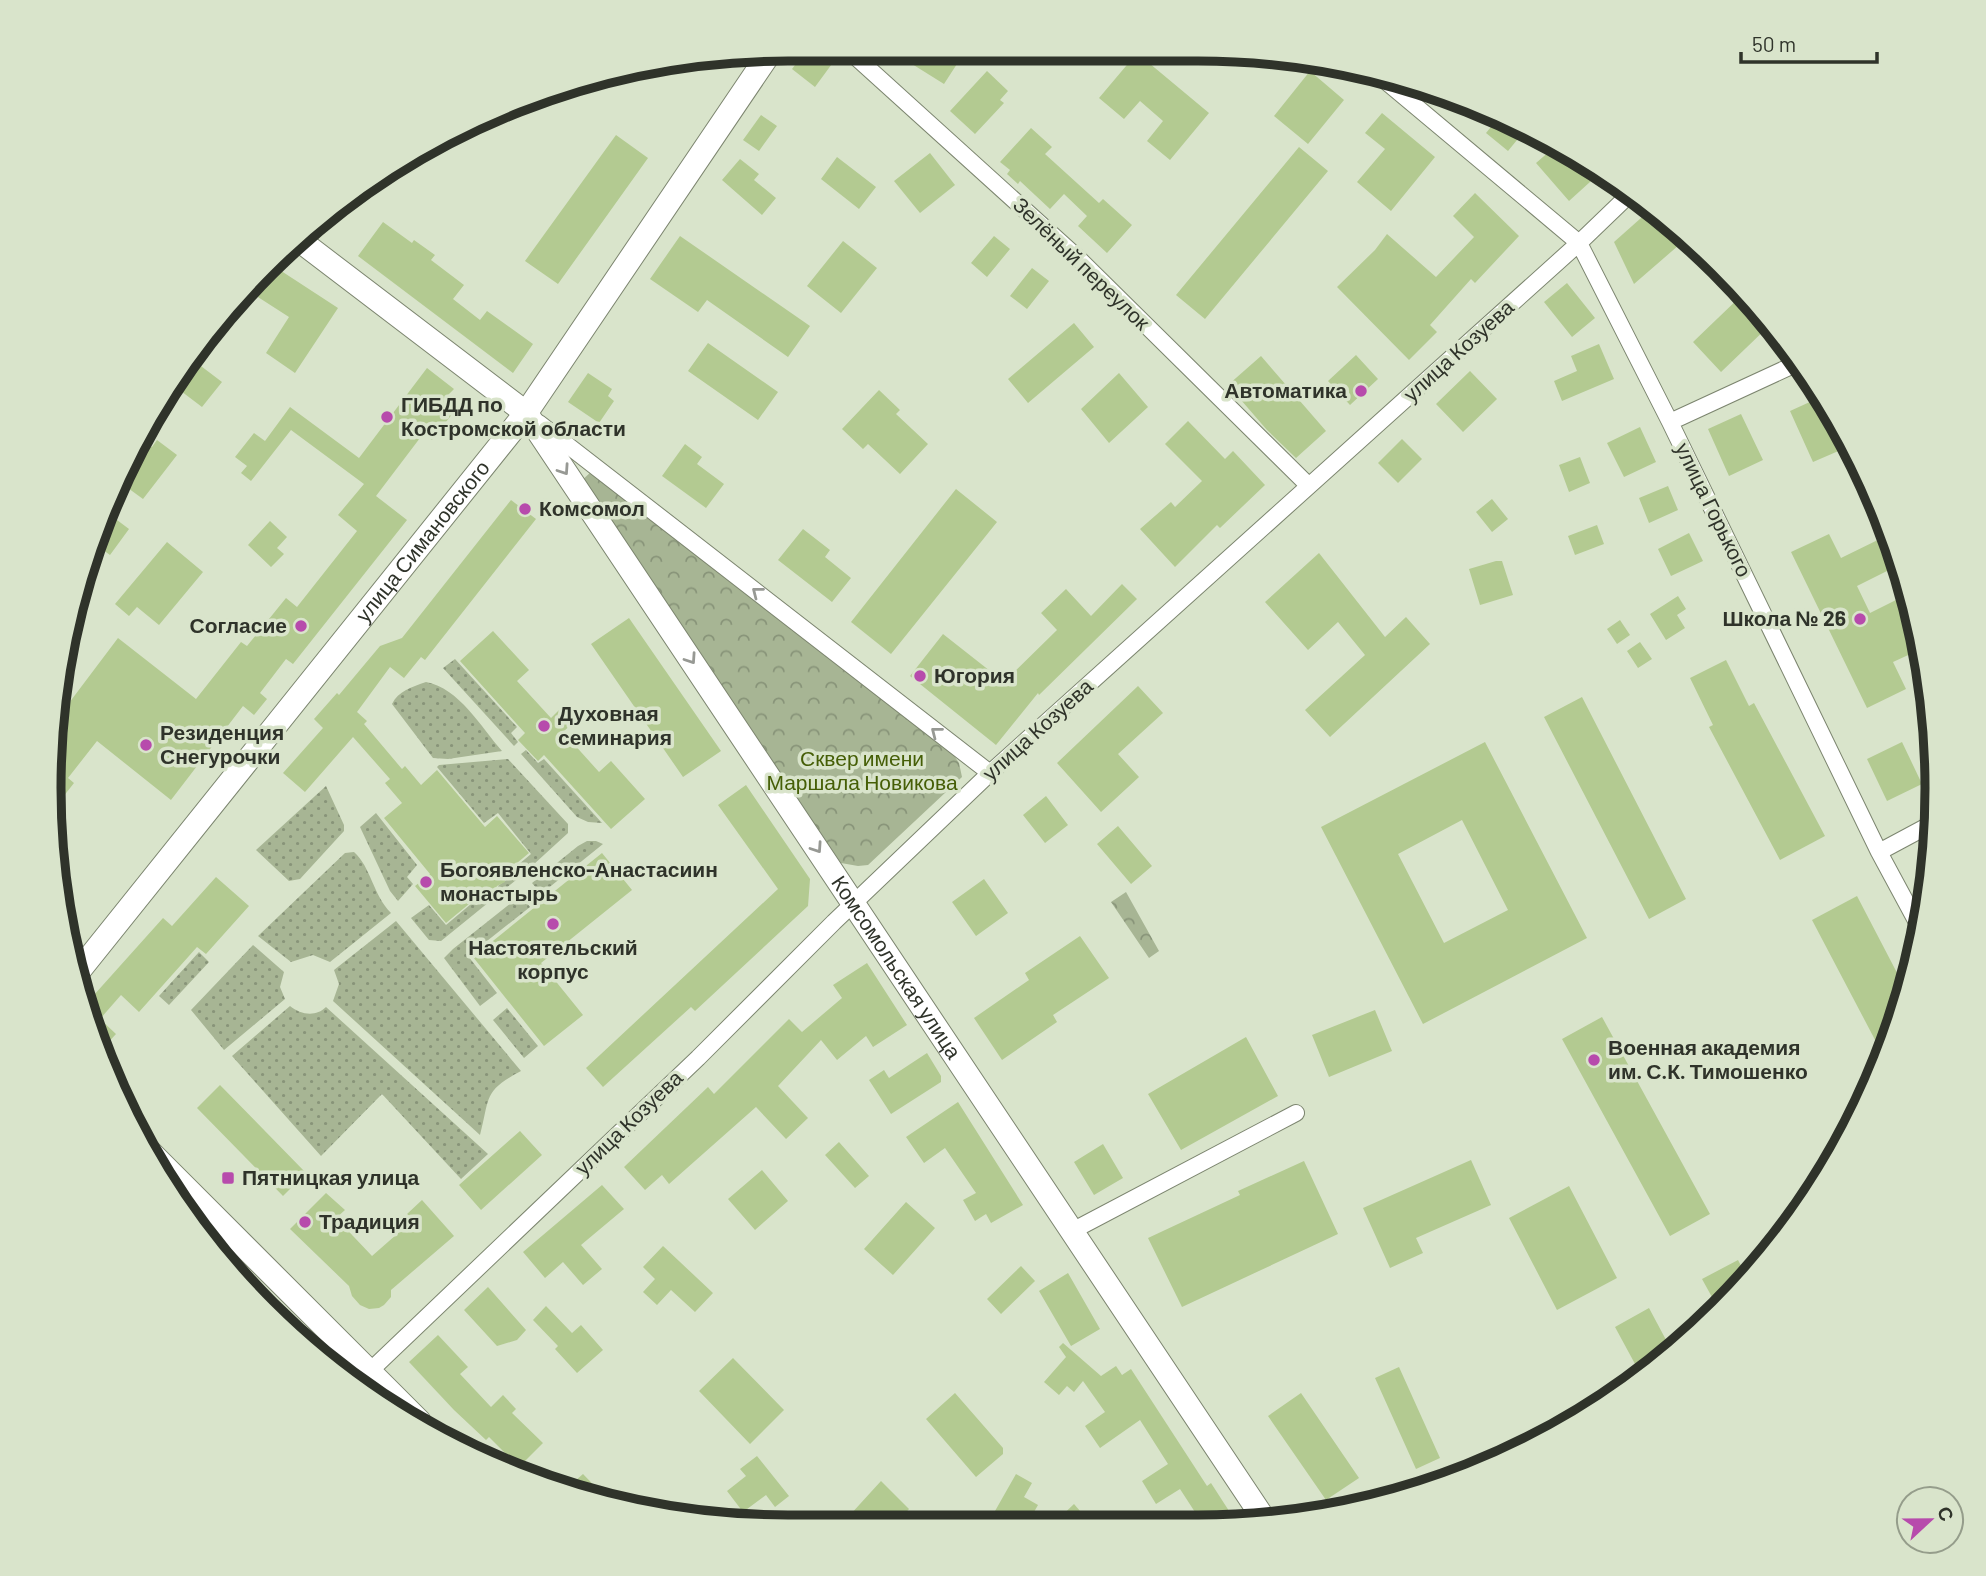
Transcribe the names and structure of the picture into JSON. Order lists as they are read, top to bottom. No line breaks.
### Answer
{"streets":{"street":["Зелёный переулок","улица Козуева","улица Горького","улица Симановского","Комсомольская улица"]},"crossings":[["Зелёный переулок","улица Козуева"],["улица Козуева","улица Горького"],["улица Козуева","Комсомольская улица"],["улица Симановского","Комсомольская улица"]],"parks":["Сквер имени Маршала Новикова"],"places":{"other":["Автоматика","ГИБДД по Костромской области","Комсомол","Школа № 26","Согласие","Югория","Духовная семинария","Резиденция Снегурочки","Богоявленско-Анастасиин монастырь","Настоятельский корпус","Военная академия им. С.К. Тимошенко","Традиция"],"transit":["Пятницкая улица"]},"scale_bar":"50 m","north":"right"}
